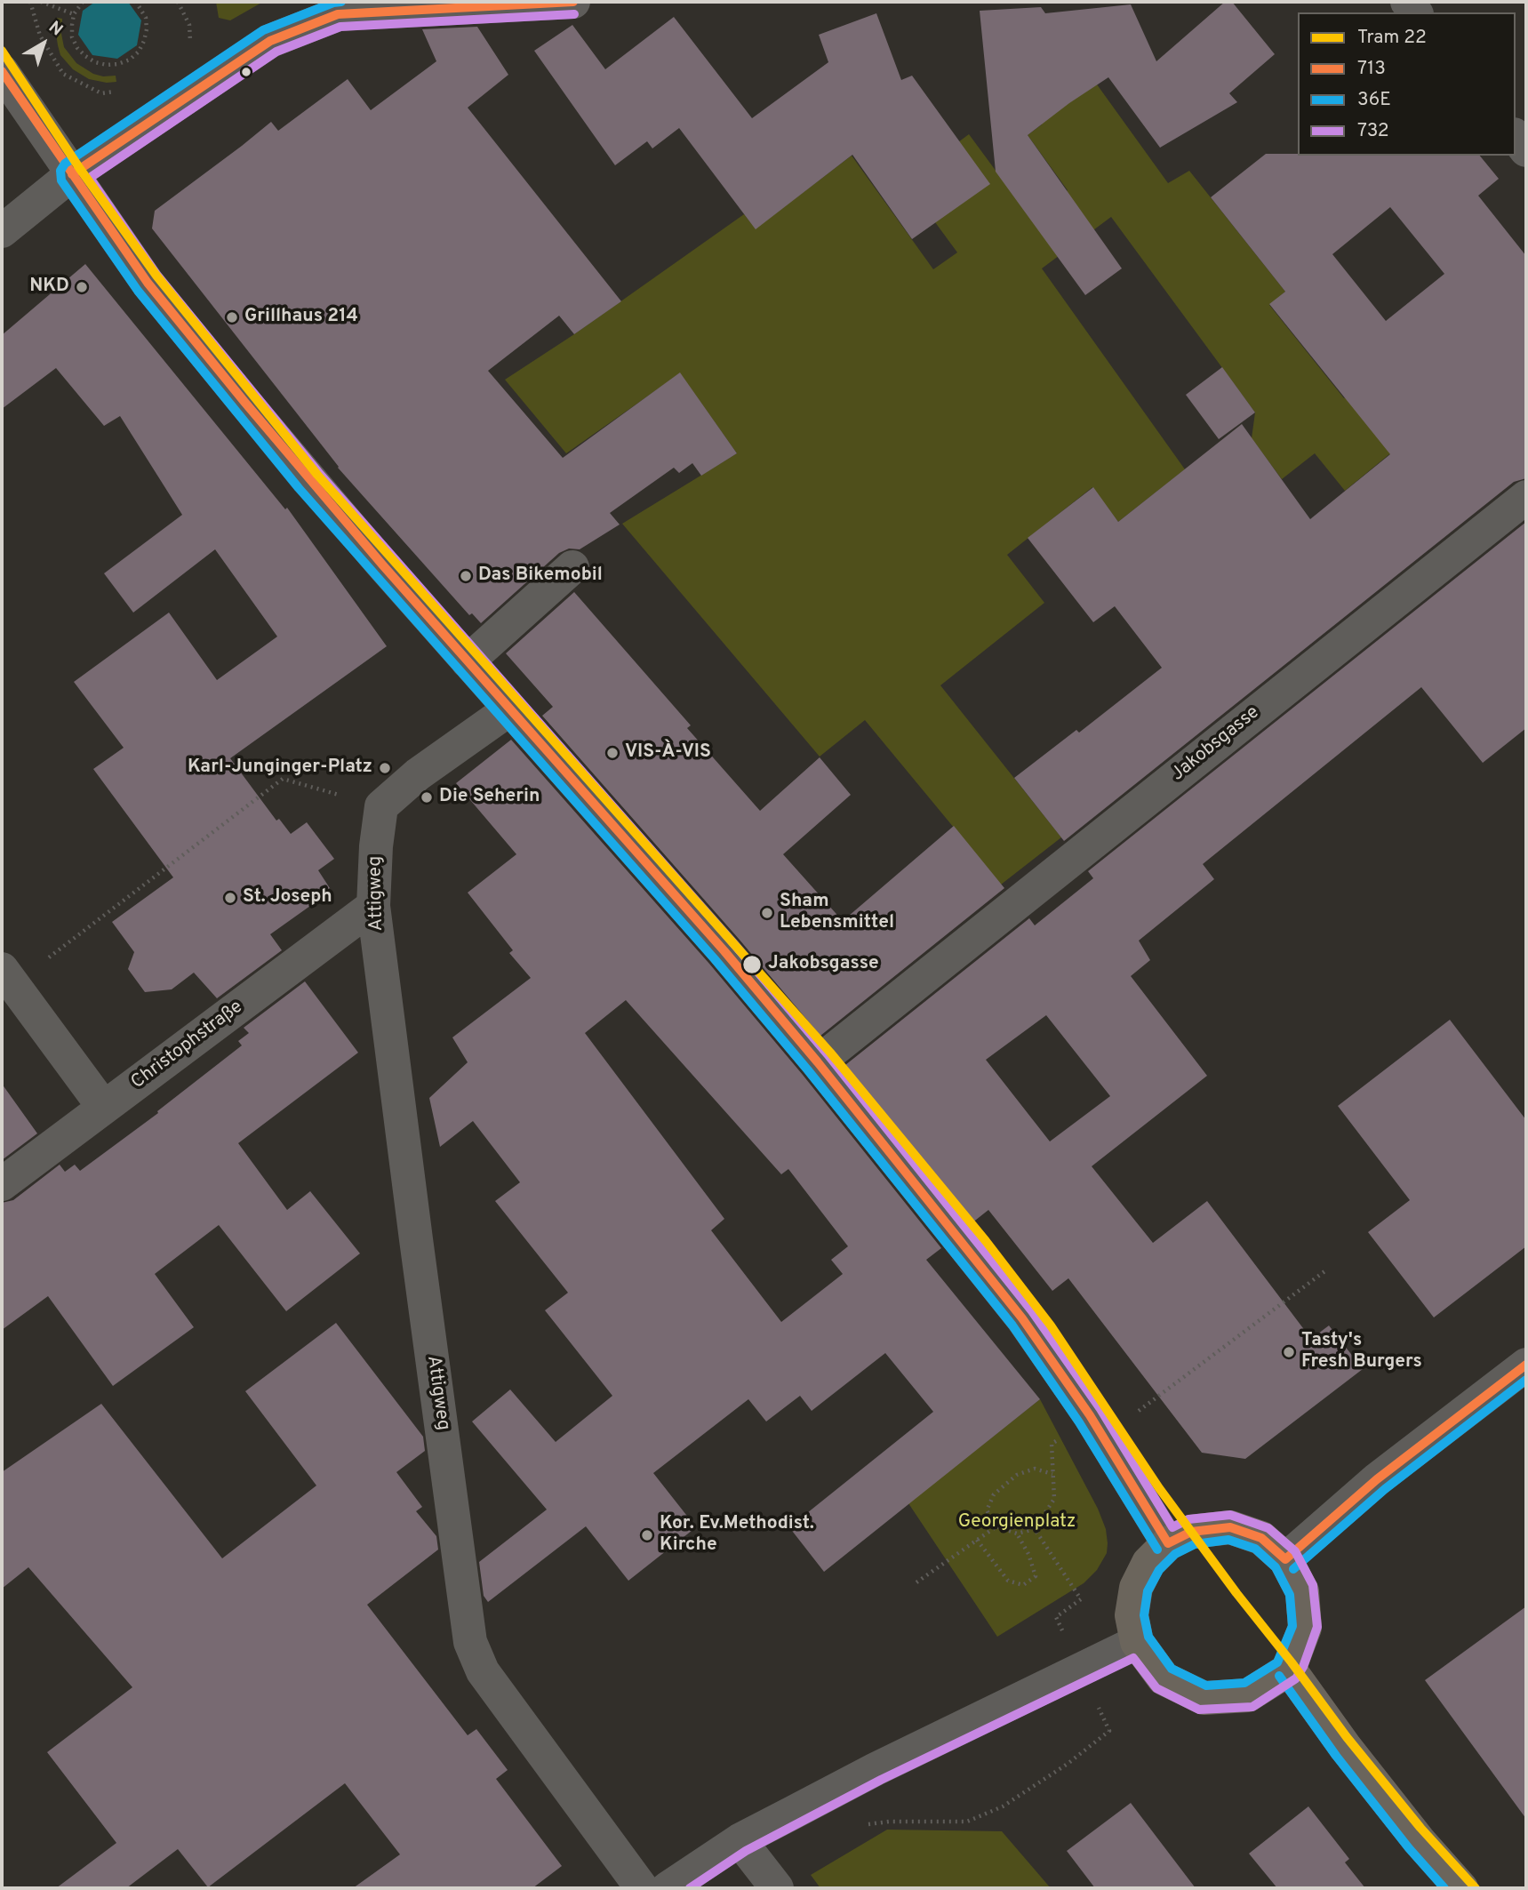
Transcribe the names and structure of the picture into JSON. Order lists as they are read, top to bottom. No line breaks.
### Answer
{"streets":{"street":["Jakobsgasse","Attigweg","Christophstraße"]},"crossings":[["Attigweg","Christophstraße"]],"parks":["Georgienplatz"],"places":["NKD","Grillhaus 214","Das Bikemobil","VIS-À-VIS","Karl-Junginger-Platz","Die Seherin","St. Joseph","Sham Lebensmittel","Jakobsgasse","Tasty's Fresh Burgers","Kor. Ev.Methodist. Kirche"],"lines":["transit line 713","transit line 36E","transit line 732","tram line 22"],"legend":["Tram 22","713","36E","732"],"north":"top right"}
